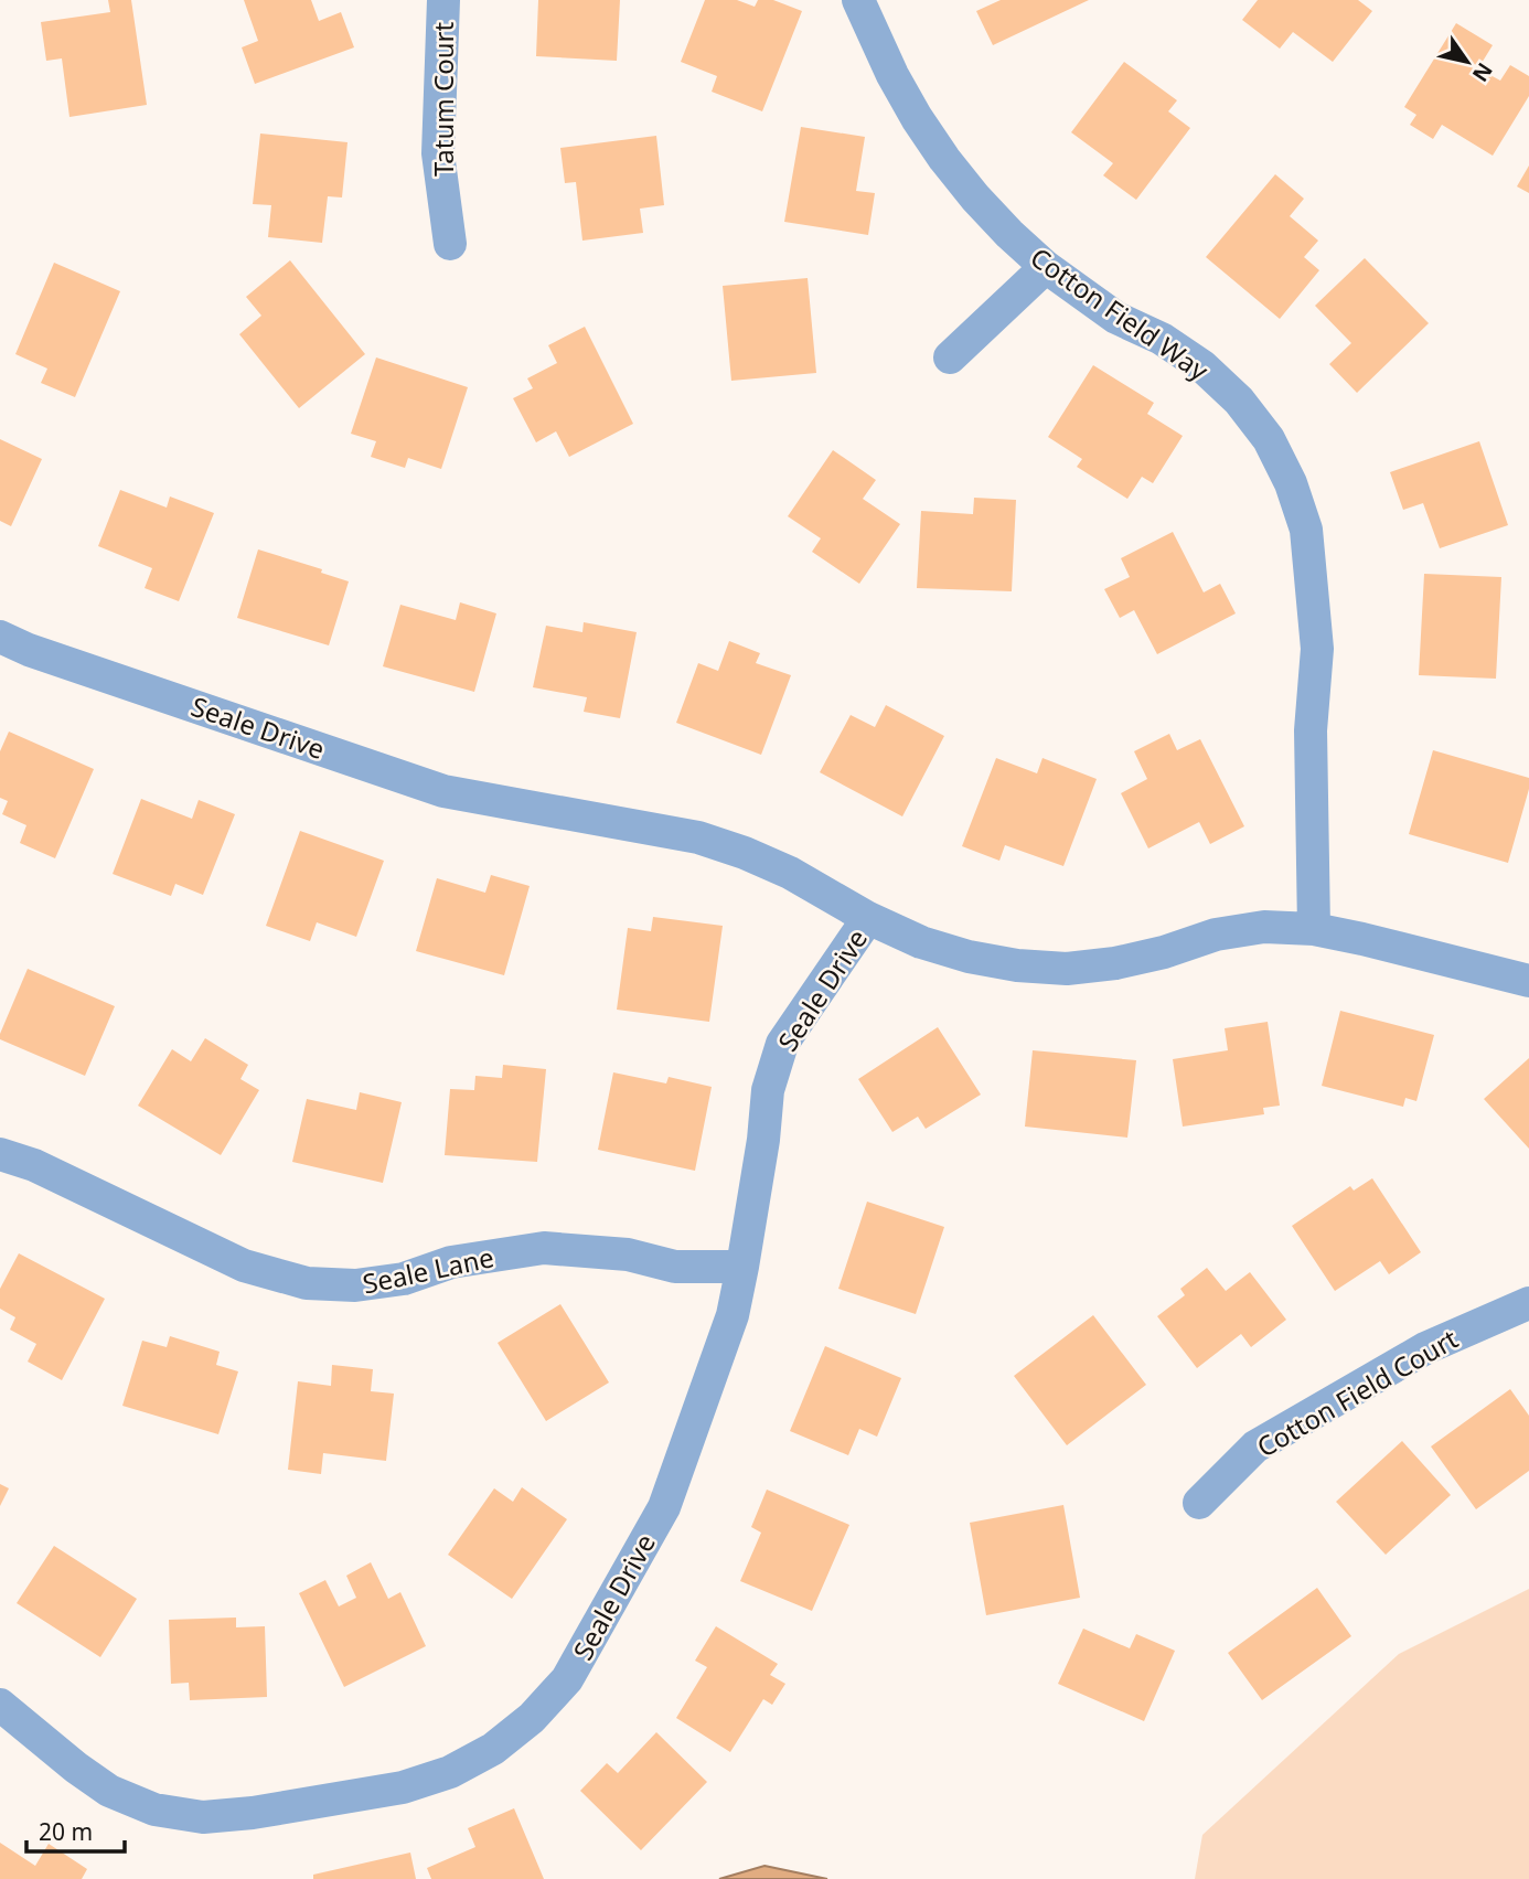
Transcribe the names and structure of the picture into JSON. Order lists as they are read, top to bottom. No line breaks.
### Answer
{"streets":{"street":["Tatum Court","Cotton Field Way","Seale Drive","Seale Lane","Cotton Field Court"]},"crossings":[["Cotton Field Way","Seale Drive"],["Seale Drive","Seale Lane"]],"scale_bar":"20 m","north":"bottom right"}
